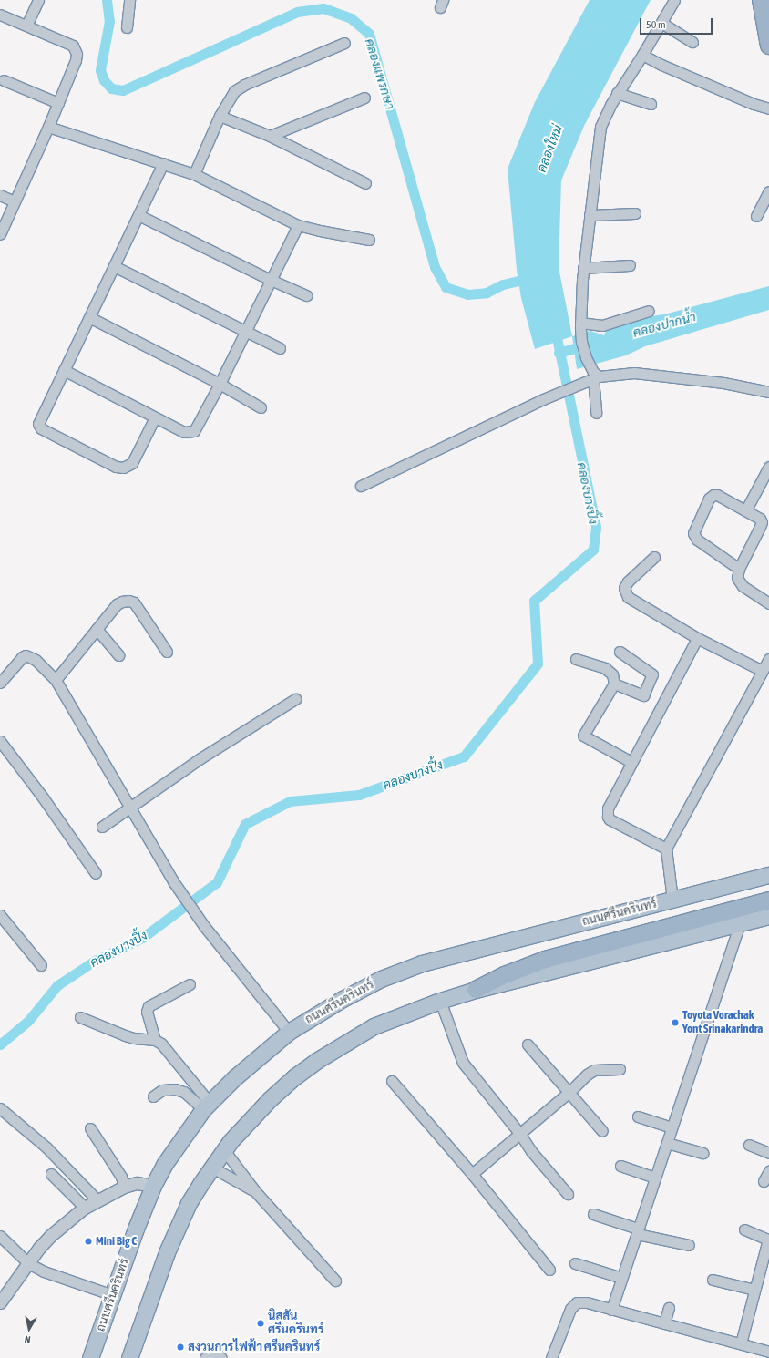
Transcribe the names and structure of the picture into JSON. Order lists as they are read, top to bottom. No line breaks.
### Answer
{"streets":{"main road":["ถนนศรีนครินทร์"]},"water":["คลองแพรกษา","คลองใหม่","คลองปากน้ำ","คลองบางปิ้ง"],"places":["Toyota Vorachak Yont Srinakarindra","Mini Big C","นิสสัน ศรีนครินทร์","สงวนการไฟฟ้า ศรีนครินทร์"],"scale_bar":"50 m","north":"bottom"}
